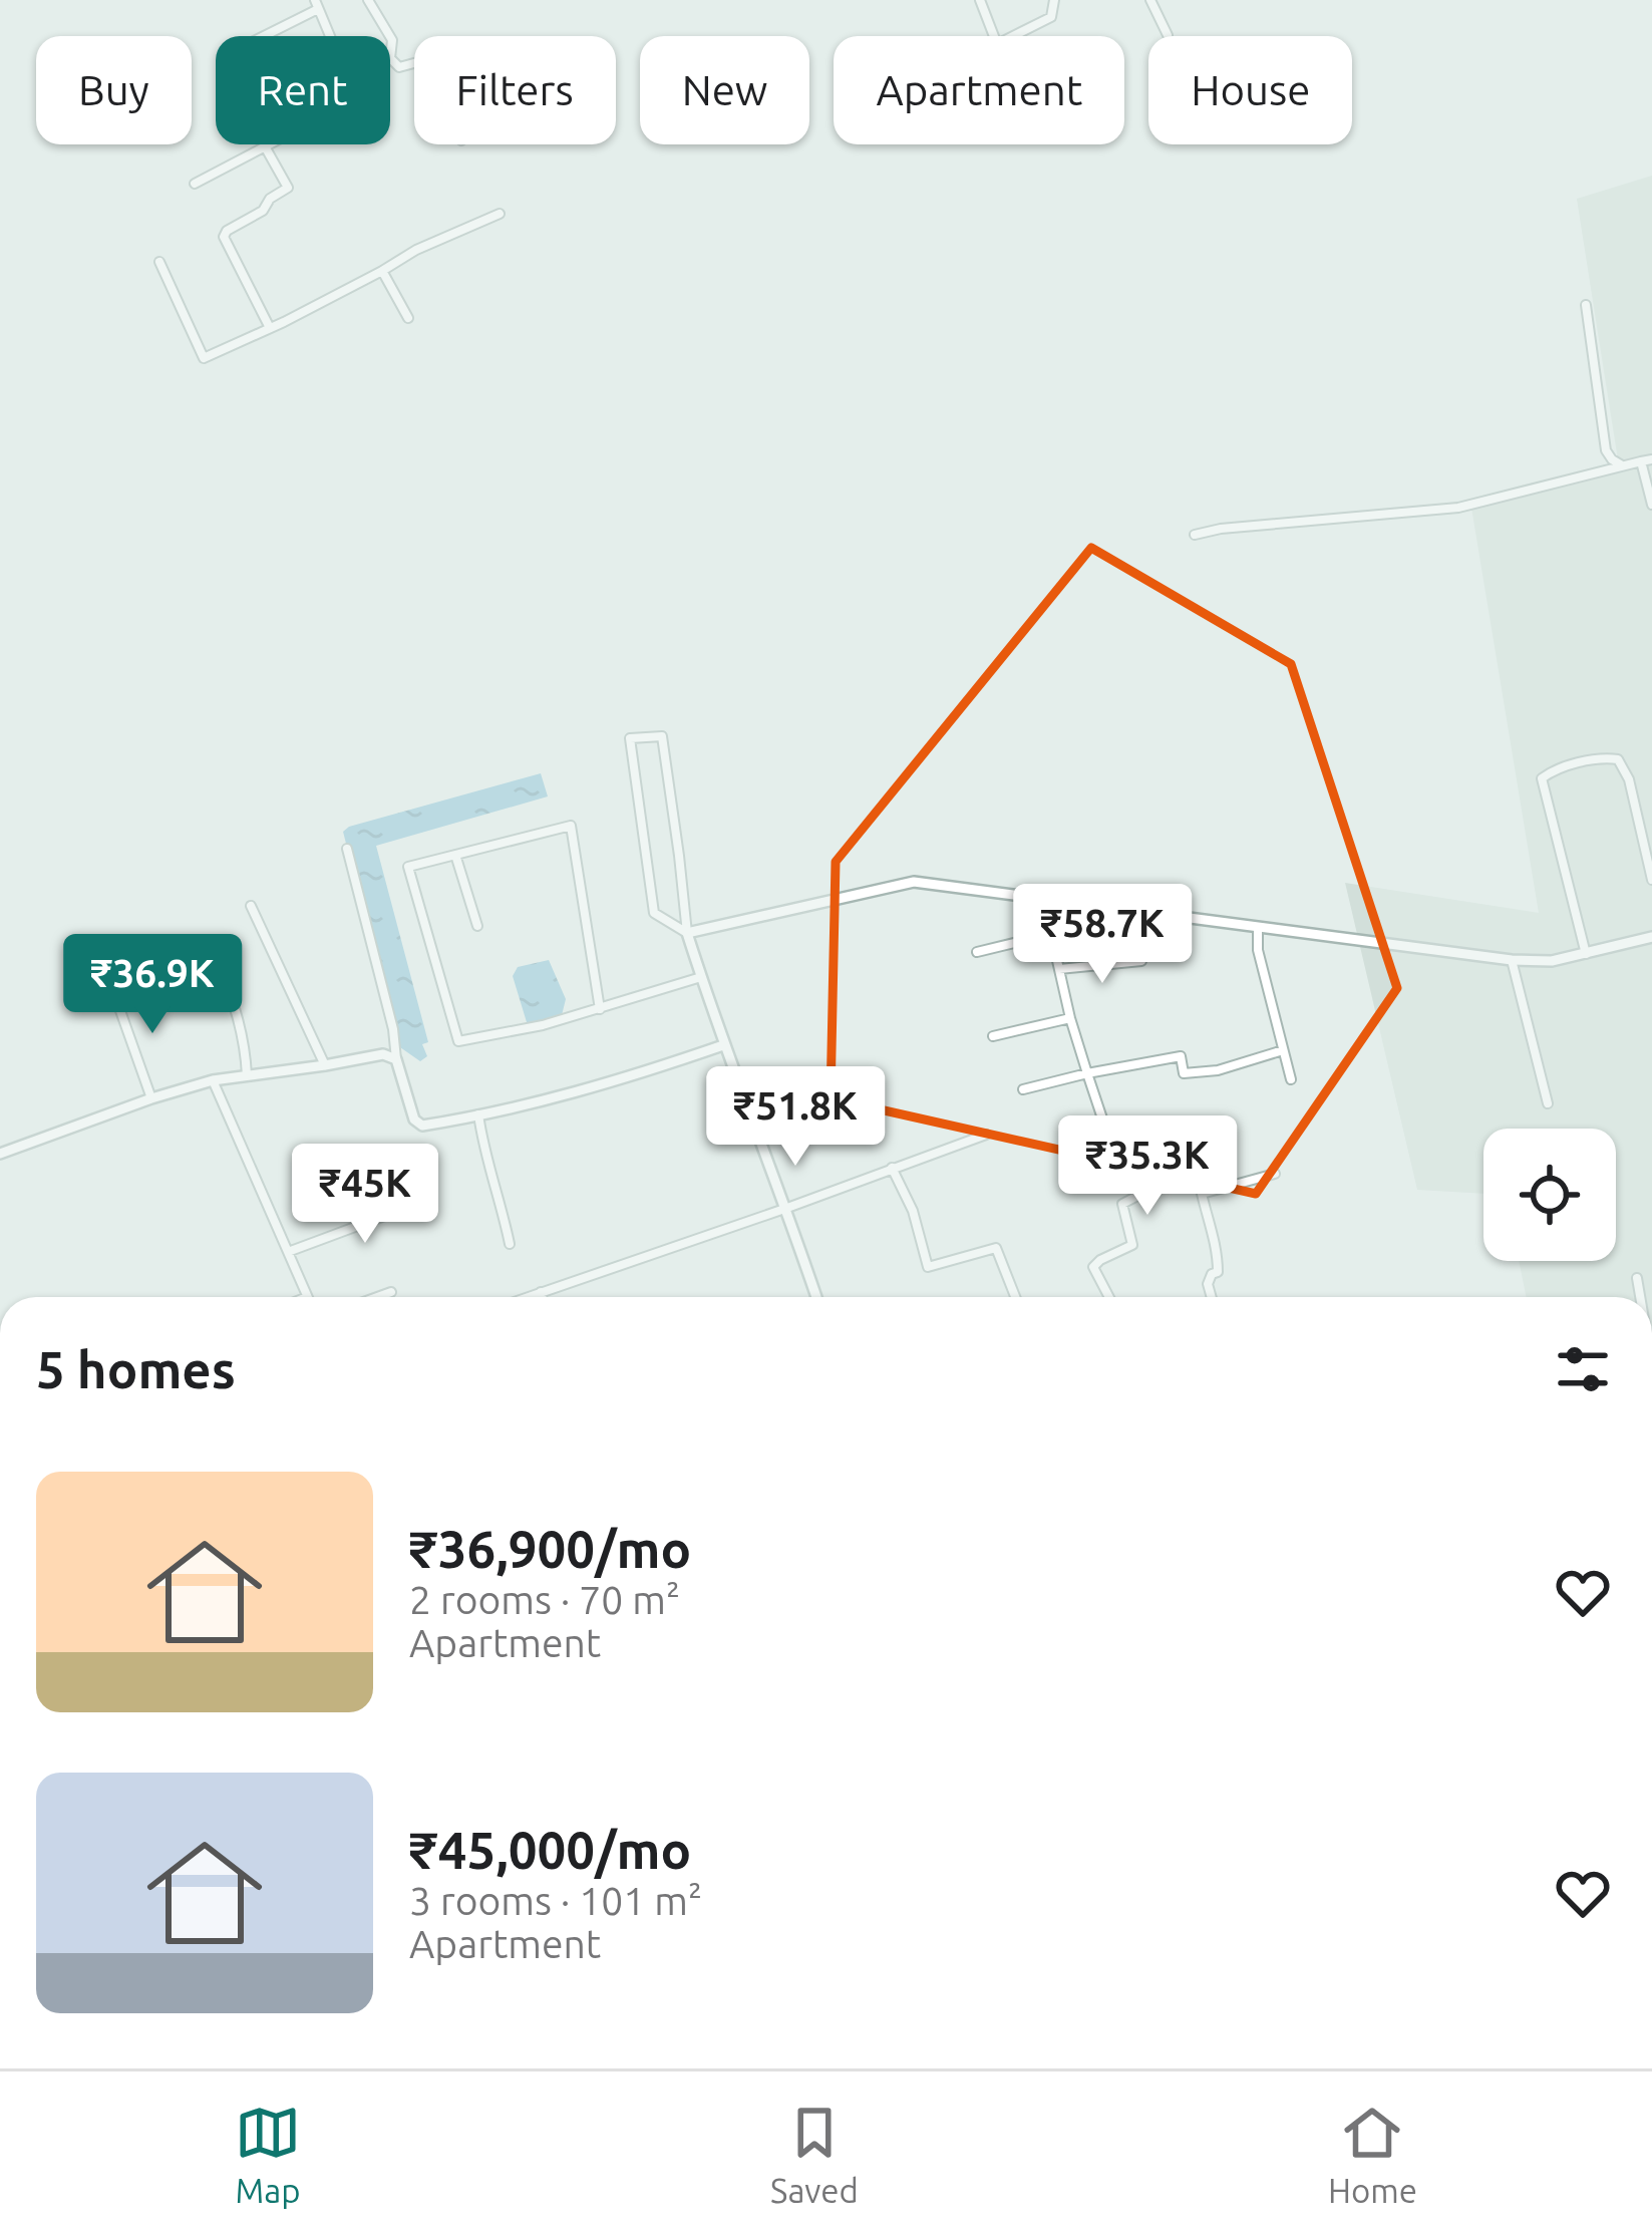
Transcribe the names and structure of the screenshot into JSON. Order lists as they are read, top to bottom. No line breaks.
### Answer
{"page":{"chip":["Buy","Rent","Filters","New","Apartment","House"],"price":["₹58.7K","₹36.9K","₹51.8K","₹35.3K","₹45K"],"heading":"5 homes","list":[{"name":"₹36,900/mo","note":"2 rooms · 70 m² · Apartment"},{"name":"₹45,000/mo","note":"3 rooms · 101 m² · Apartment"}],"tabs":["Map","Saved","Home"]}}
